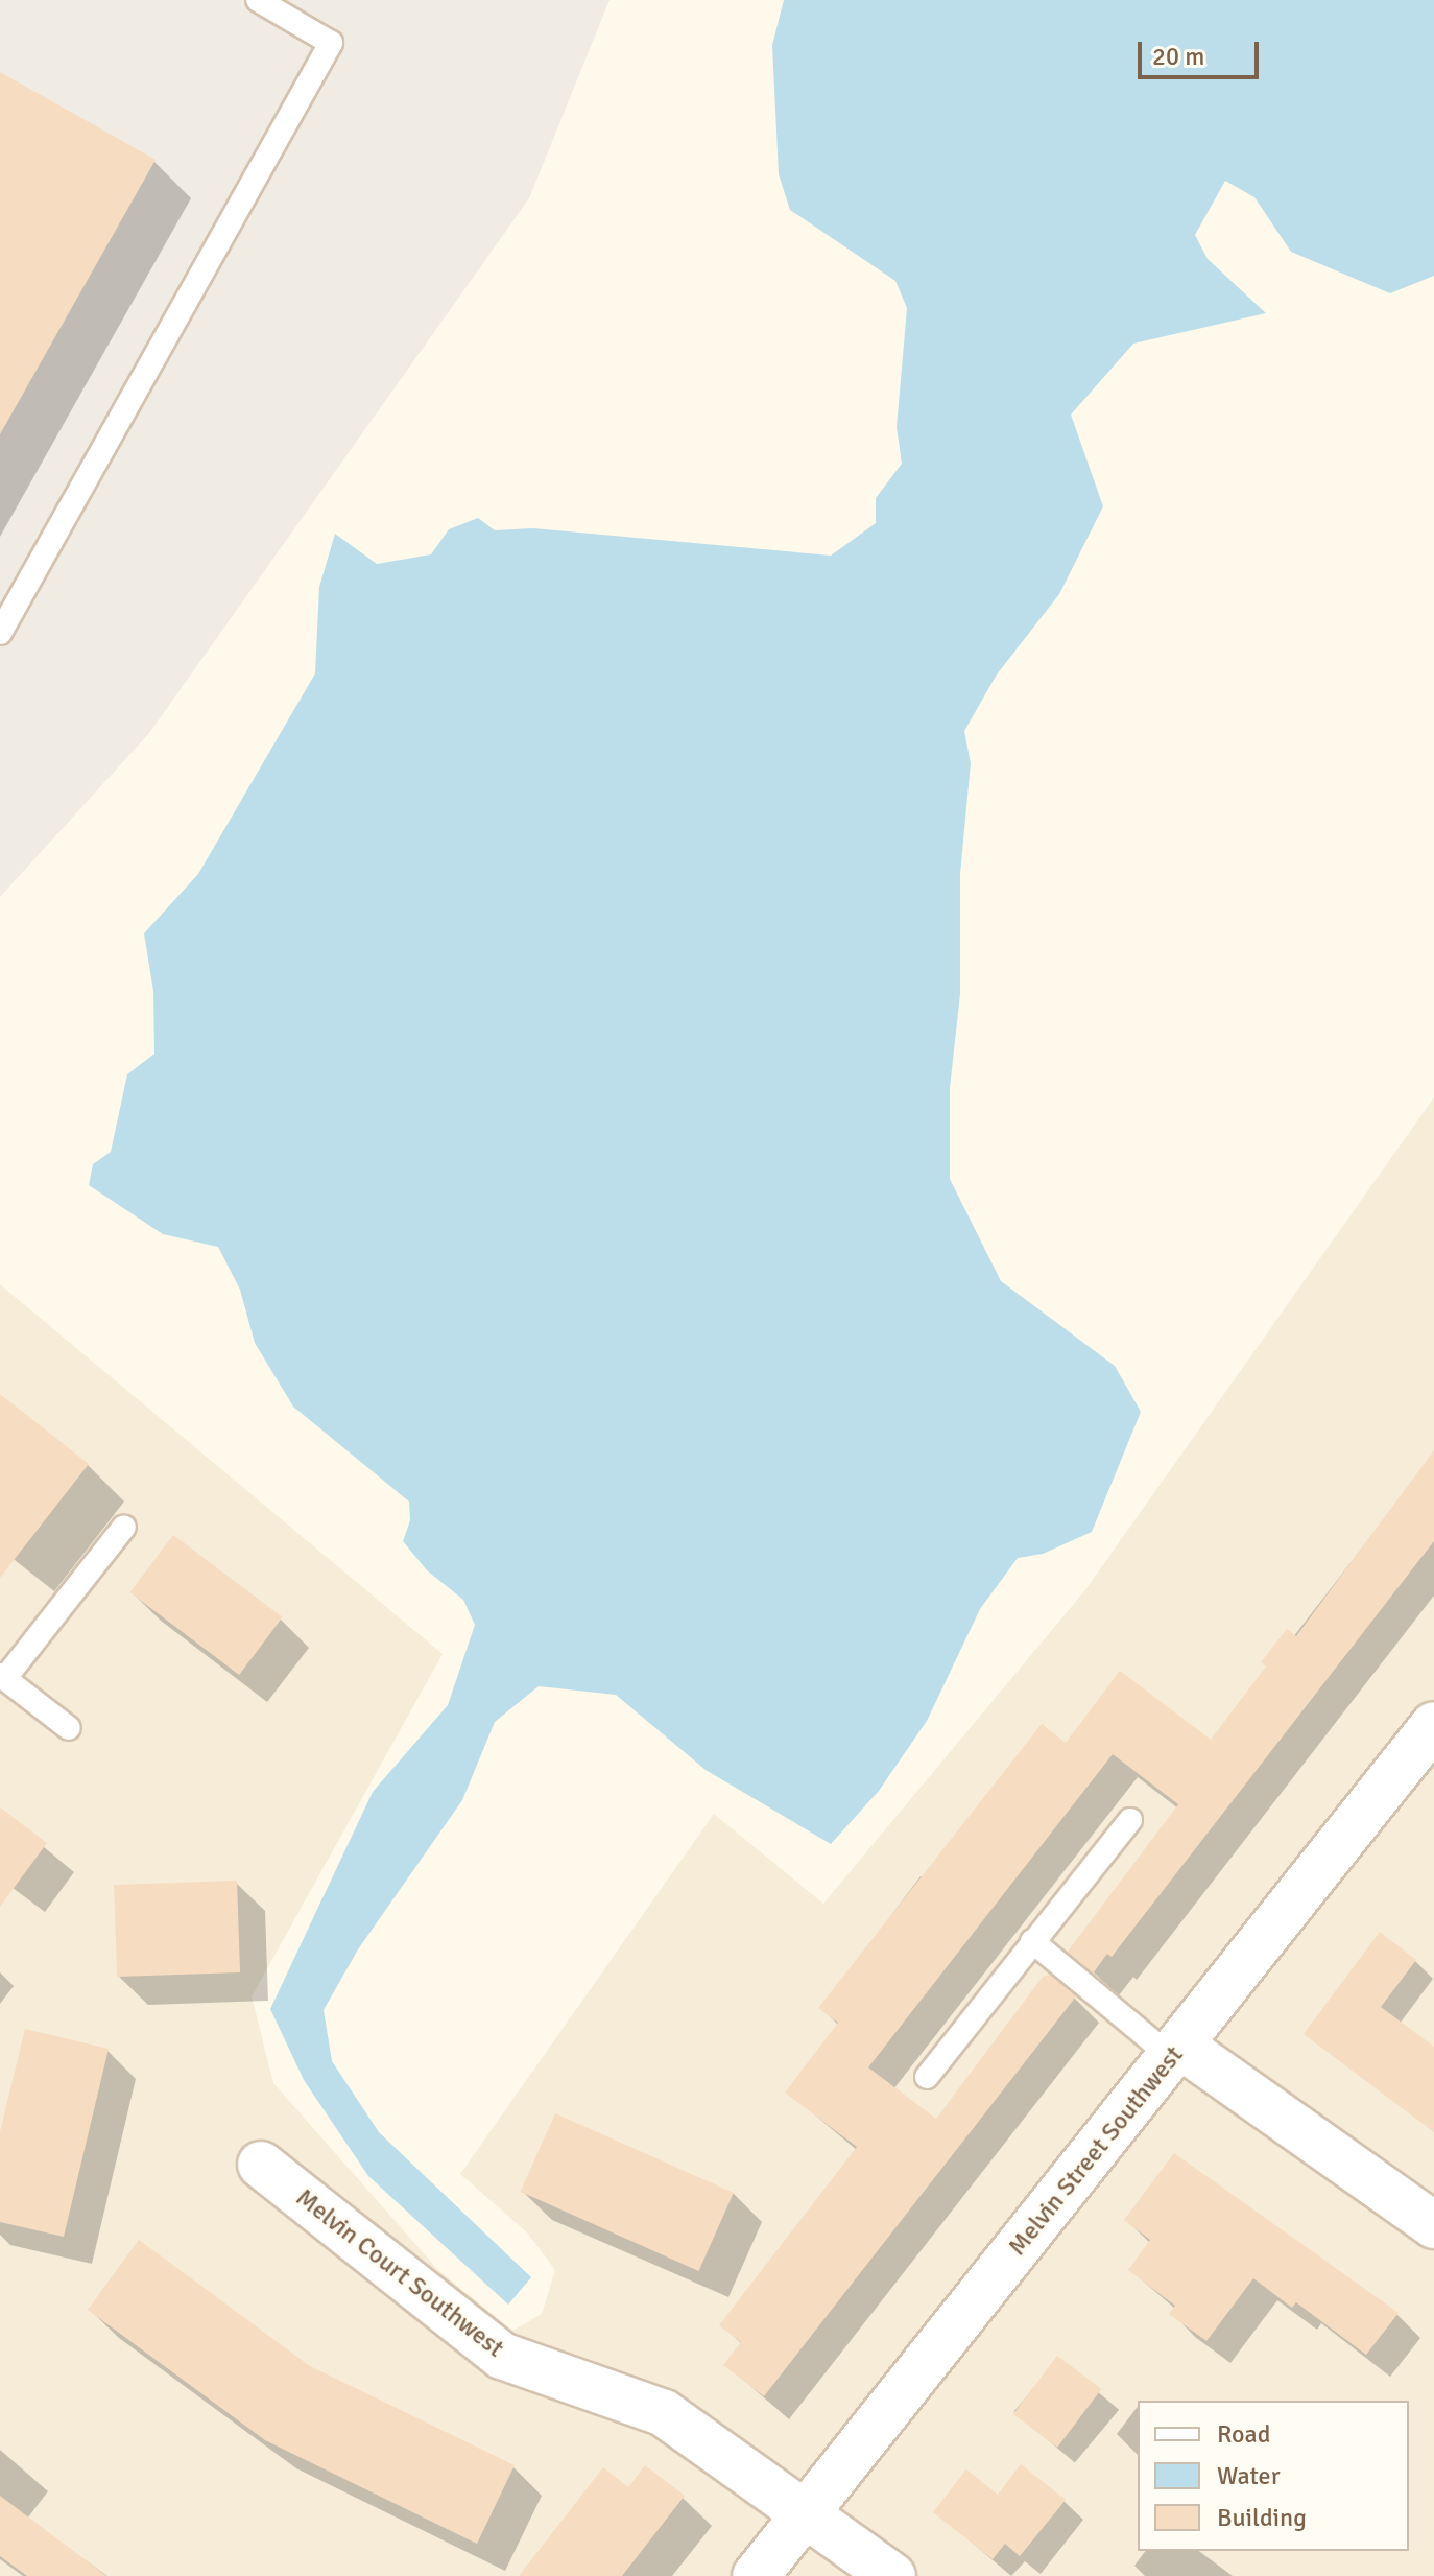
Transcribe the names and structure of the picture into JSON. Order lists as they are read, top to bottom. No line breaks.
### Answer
{"streets":{"street":["Melvin Street Southwest","Melvin Court Southwest"]},"crossings":[["Melvin Street Southwest","Melvin Court Southwest"]],"legend":["Road","Water","Building"],"scale_bar":"20 m"}
